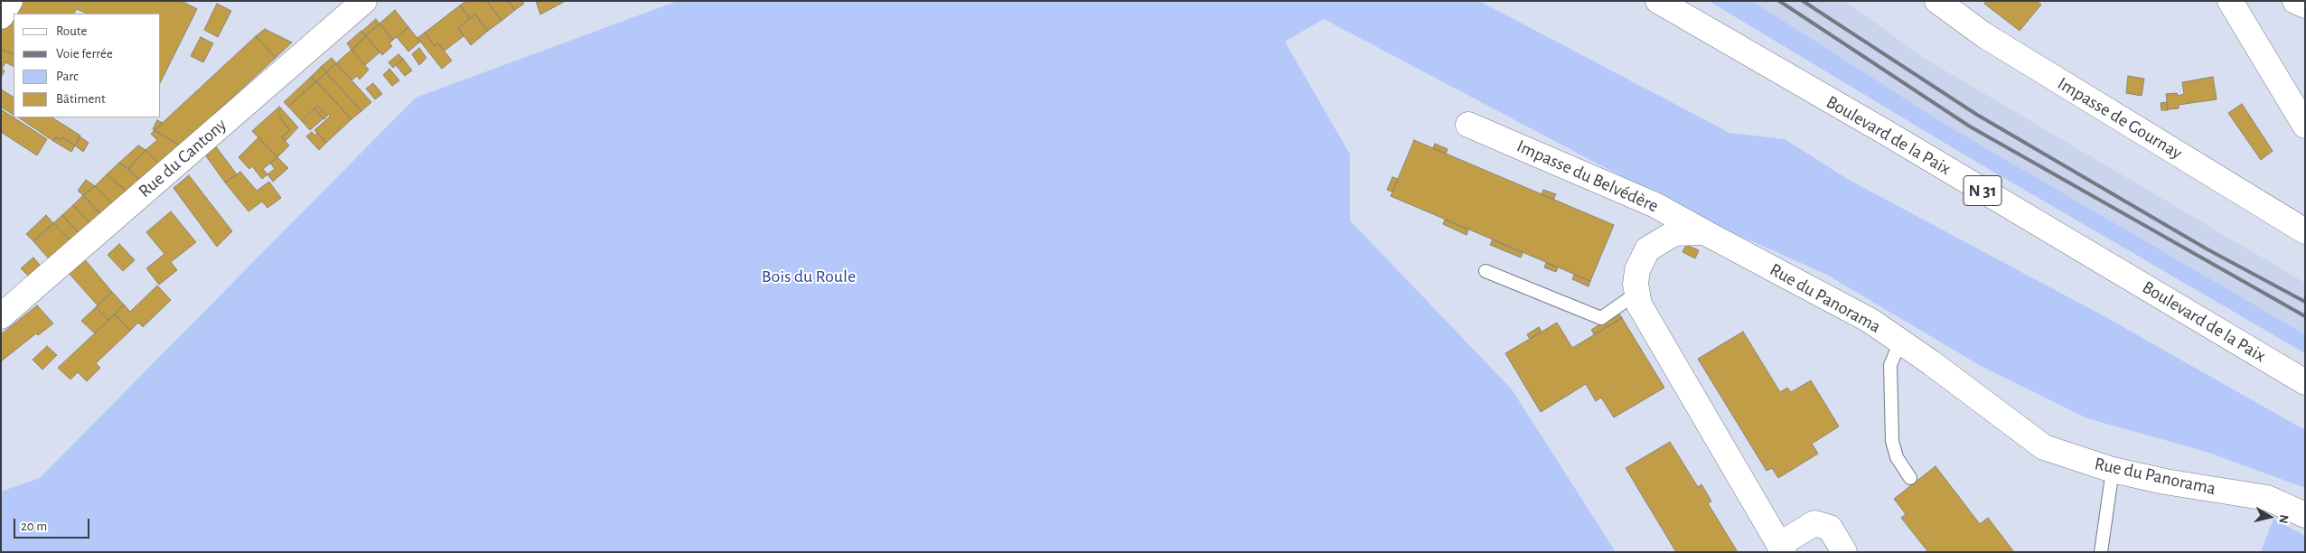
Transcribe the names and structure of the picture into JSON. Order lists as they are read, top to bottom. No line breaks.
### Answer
{"streets":{"street":["Impasse de Gournay","Boulevard de la Paix","Rue du Cantony","Impasse du Belvédère","N 31","Rue du Panorama"]},"crossings":[["Impasse du Belvédère","Rue du Panorama"]],"parks":["Bois du Roule"],"legend":["Route","Voie ferrée","Parc","Bâtiment"],"scale_bar":"20 m","north":"right"}
